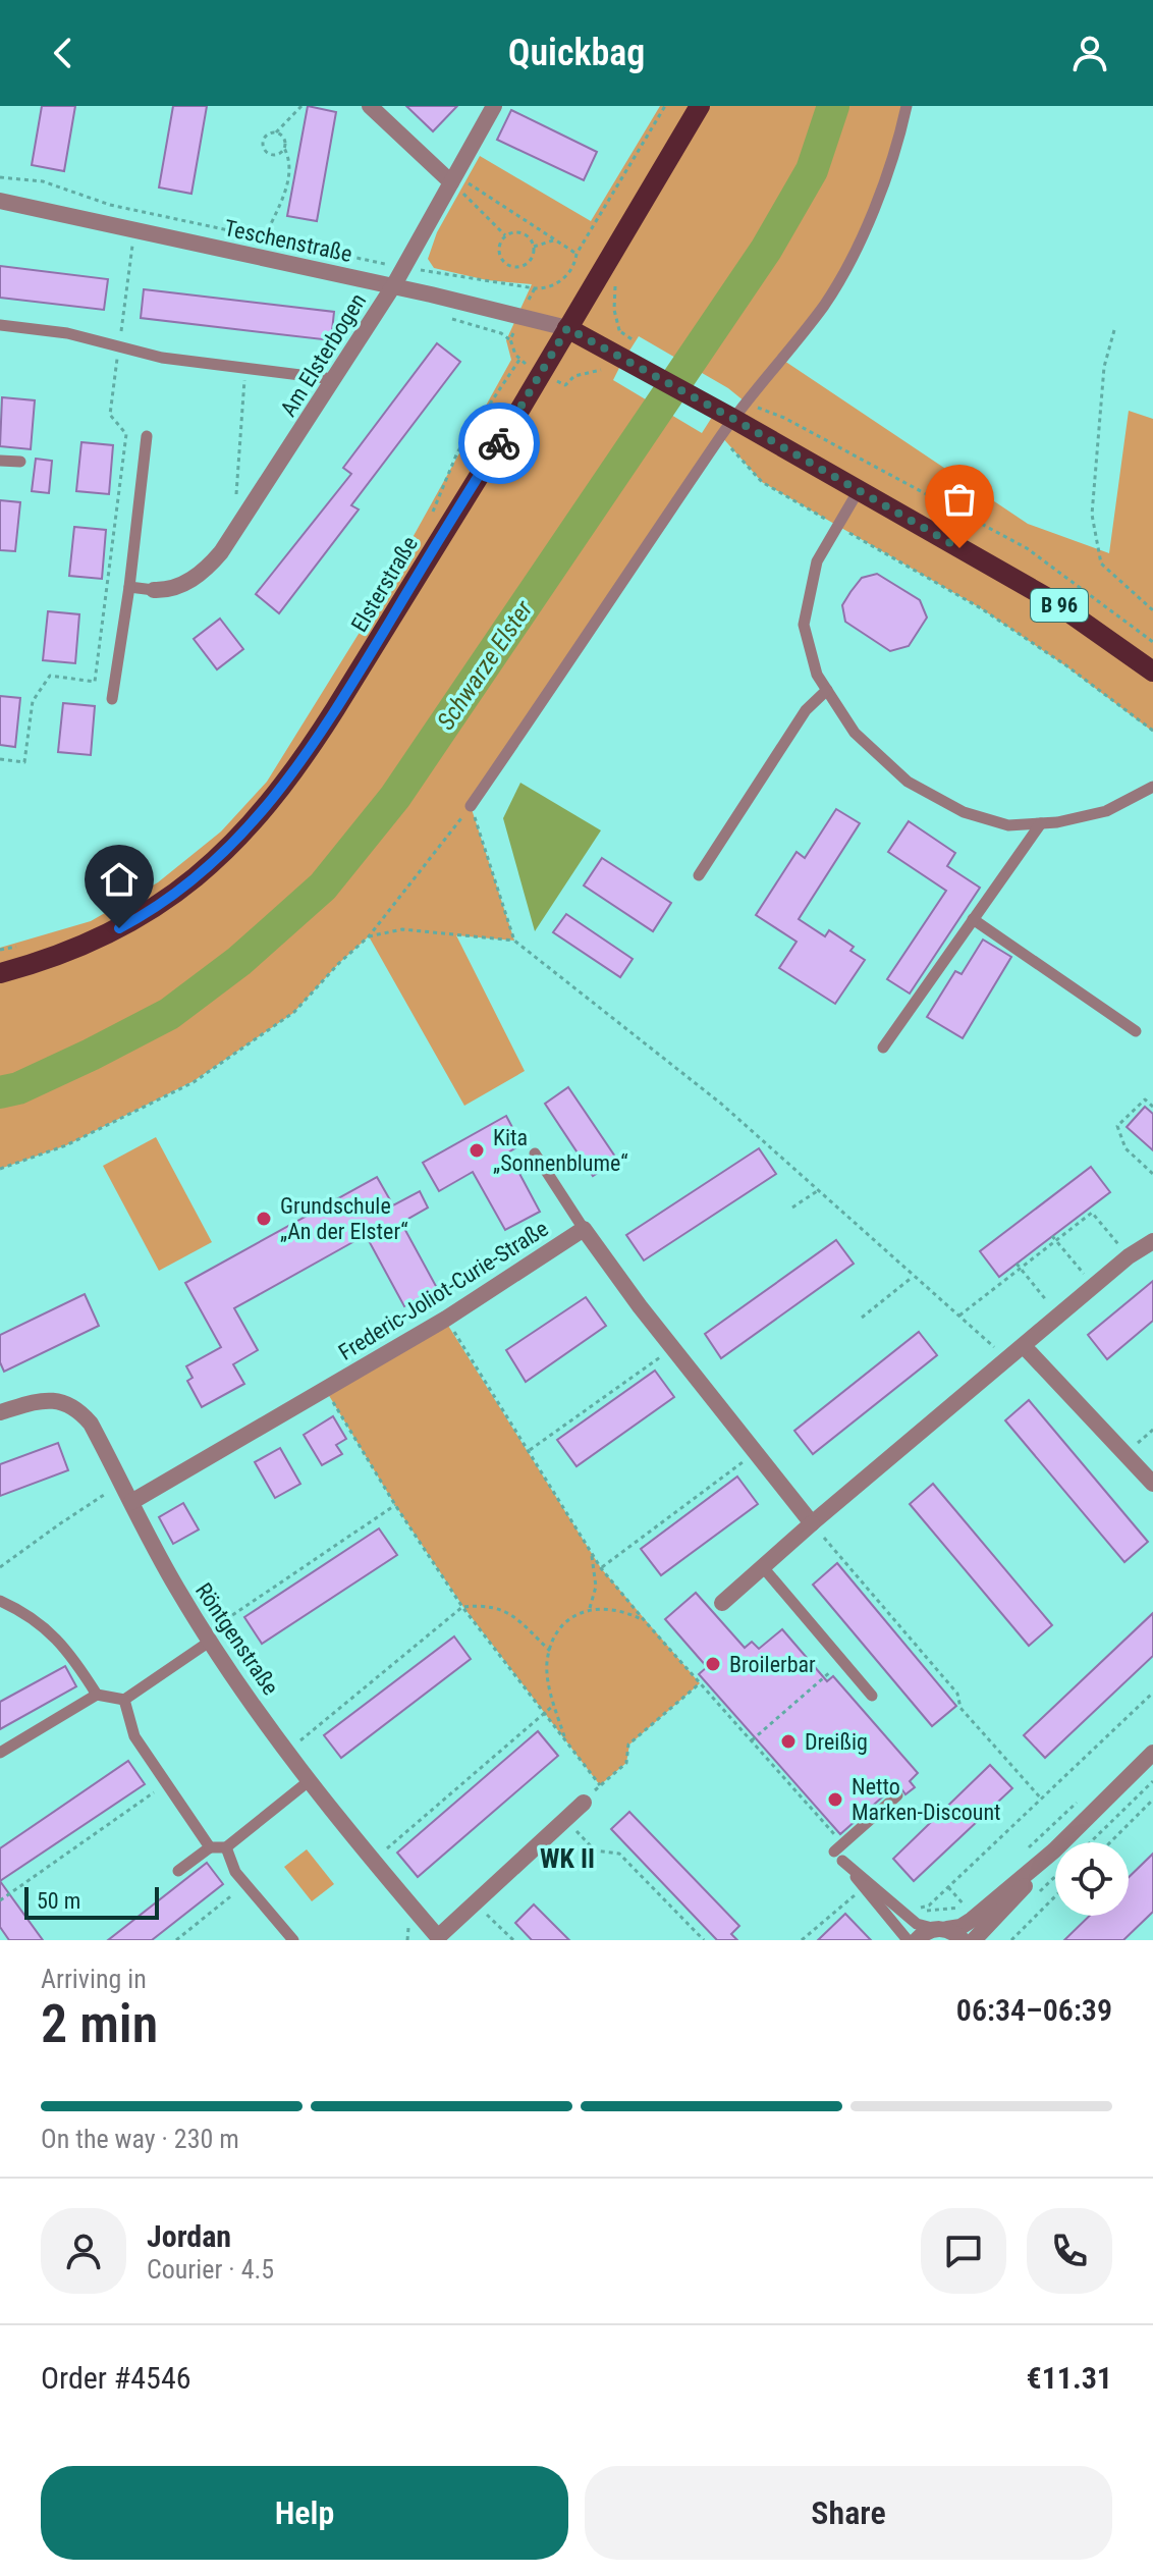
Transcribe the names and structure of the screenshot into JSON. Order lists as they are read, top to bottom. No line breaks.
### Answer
{"streets":{"main road":["Elsterstraße","B 96"],"street":["Teschenstraße","Am Elsterbogen","Frederic-Joliot-Curie-Straße","Röntgenstraße"]},"crossings":[["Teschenstraße","Am Elsterbogen"],["Teschenstraße","Elsterstraße"],["Teschenstraße","B 96"],["Elsterstraße","B 96"],["Frederic-Joliot-Curie-Straße","Röntgenstraße"]],"districts":["WK II"],"water":["Schwarze Elster"],"places":["Kita „Sonnenblume“","Grundschule „An der Elster“","Broilerbar","Dreißig","Netto Marken-Discount"],"scale_bar":"50 m","page":{"header":"Quickbag","scale":"50 m","heading":["2 min","Arriving in","06:34–06:39"],"panel":["Jordan","Courier · 4.5","Order #4546","€11.31"],"bar":"On the way · 230 m","buttons":["Help","Share"]}}
